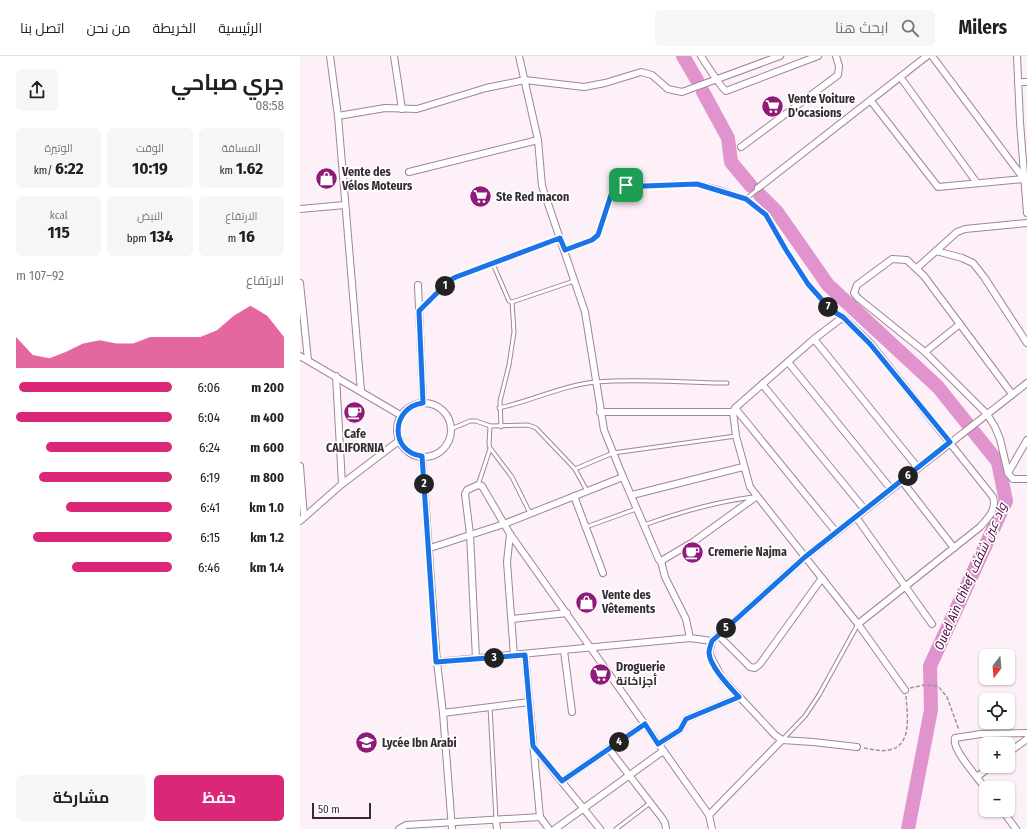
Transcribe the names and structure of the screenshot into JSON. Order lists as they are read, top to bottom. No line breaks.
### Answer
{"water":["Oued Aïn Chkef واد عين شقف"],"places":{"supermarket":["Vente Voiture D'ocasions","Ste Red macon","Droguerie أجزاخانة"],"shop":["Vente des Vélos Moteurs","Vente des Vêtements"],"cafe":["Cafe CALIFORNIA","Cremerie Najma"],"school or university":["Lycée Ibn Arabi"]},"scale_bar":"50 m","north":"bottom","page":{"header":"Milers","search":"ابحث هنا","nav":["الرئيسية","الخريطة","من نحن","اتصل بنا"],"heading":["جري صباحي","08:58"],"stats":[["المسافة","1.62 km"],["الوقت","10:19"],["الوتيرة","6:22 /km"],["الارتفاع","16 m"],["النبض","134 bpm"],["kcal","115"]],"chart":["الارتفاع","92–107 m"],"pins":["1","7","6","2","5","3","4"],"list":[{"name":"200 m","note":"6:06"},{"name":"400 m","note":"6:04"},{"name":"600 m","note":"6:24"},{"name":"800 m","note":"6:19"},{"name":"1.0 km","note":"6:41"},{"name":"1.2 km","note":"6:15"},{"name":"1.4 km","note":"6:46"}],"map_buttons":["+","−"],"buttons":["حفظ","مشاركة"],"scale":"50 m"}}
